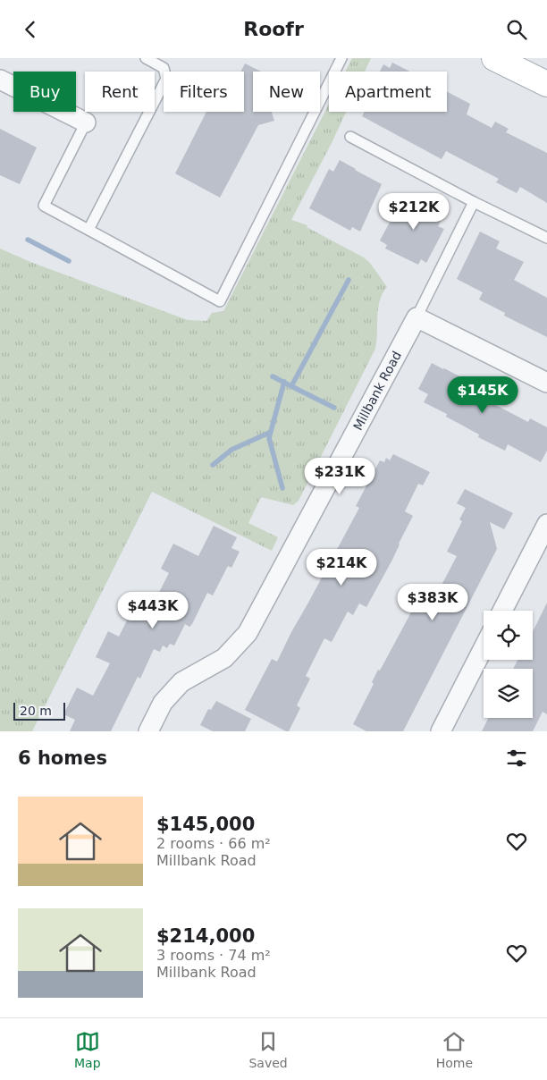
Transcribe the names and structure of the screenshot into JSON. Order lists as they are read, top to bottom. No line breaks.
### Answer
{"streets":{"street":["Millbank Road"]},"scale_bar":"20 m","page":{"header":"Roofr","chip":["Buy","Rent","Filters","New","Apartment"],"price":["$212K","$145K","$231K","$214K","$383K","$443K"],"scale":"20 m","heading":"6 homes","list":[{"name":"$145,000","note":"2 rooms · 66 m² · Millbank Road"},{"name":"$214,000","note":"3 rooms · 74 m² · Millbank Road"}],"tabs":["Map","Saved","Home"]}}
